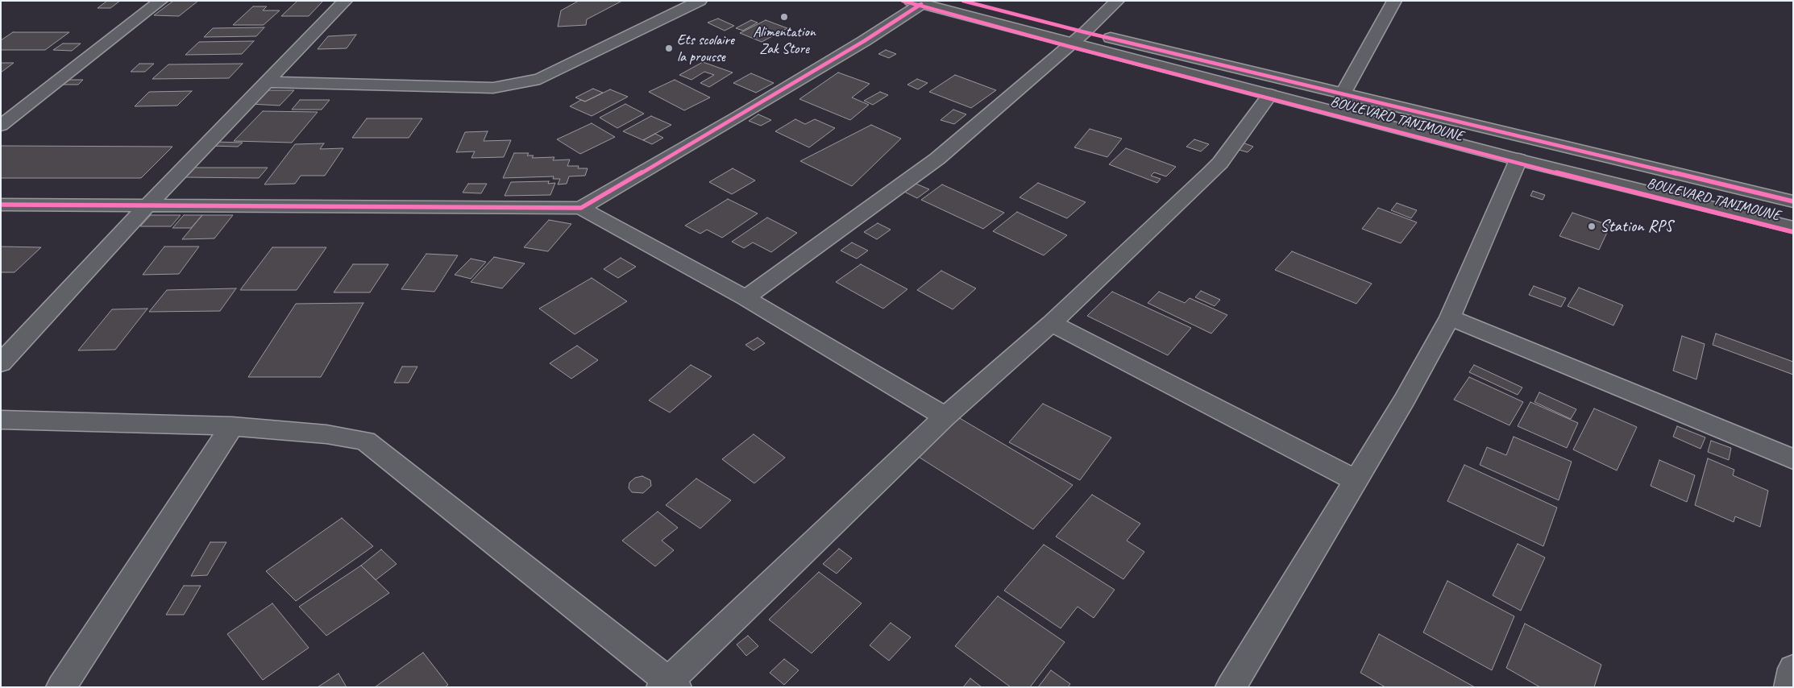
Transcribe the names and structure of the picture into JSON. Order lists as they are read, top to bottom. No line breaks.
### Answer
{"streets":{"main road":["BOULEVARD TANIMOUNE"]},"places":["Alimentation Zak Store","Ets scolaire la prousse","Station RPS"]}
